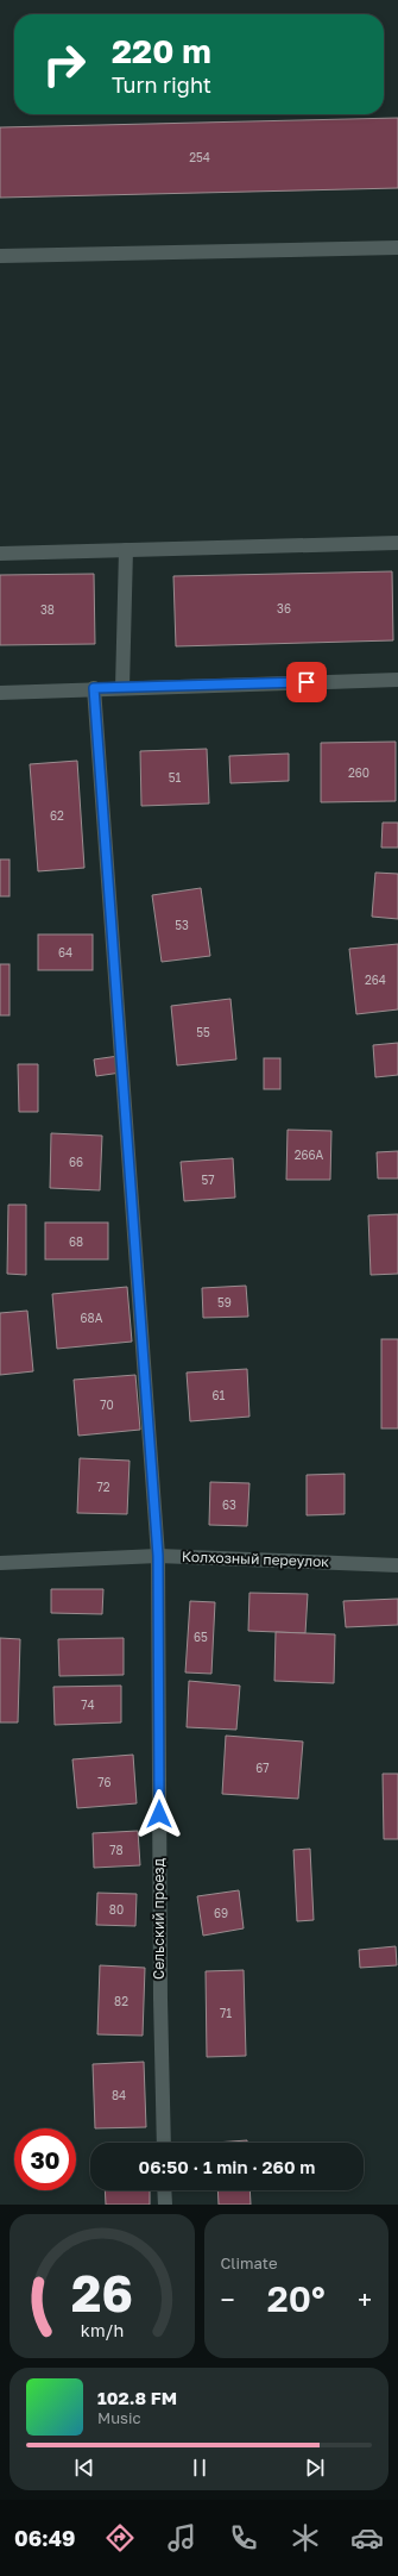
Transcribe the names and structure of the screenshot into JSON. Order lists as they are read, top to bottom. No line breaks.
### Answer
{"streets":{"street":["Колхозный переулок","Сельский проезд"]},"crossings":[["Колхозный переулок","Сельский проезд"]],"house_numbers":["254","36","38","260","51","62","53","64","264","55","266А","66","57","68","59","68А","61","70","72","63","65","74","67","76","78","80","69","82","71","84"],"page":{"turn":["220 m","Turn right"],"limit":"30","trip":"06:50 · 1 min · 260 m","tile":"Climate","heat":["−","20°","+"],"song":["102.8 FM","Music"],"tabs":"06:49","gauge":["26","km/h"]}}
